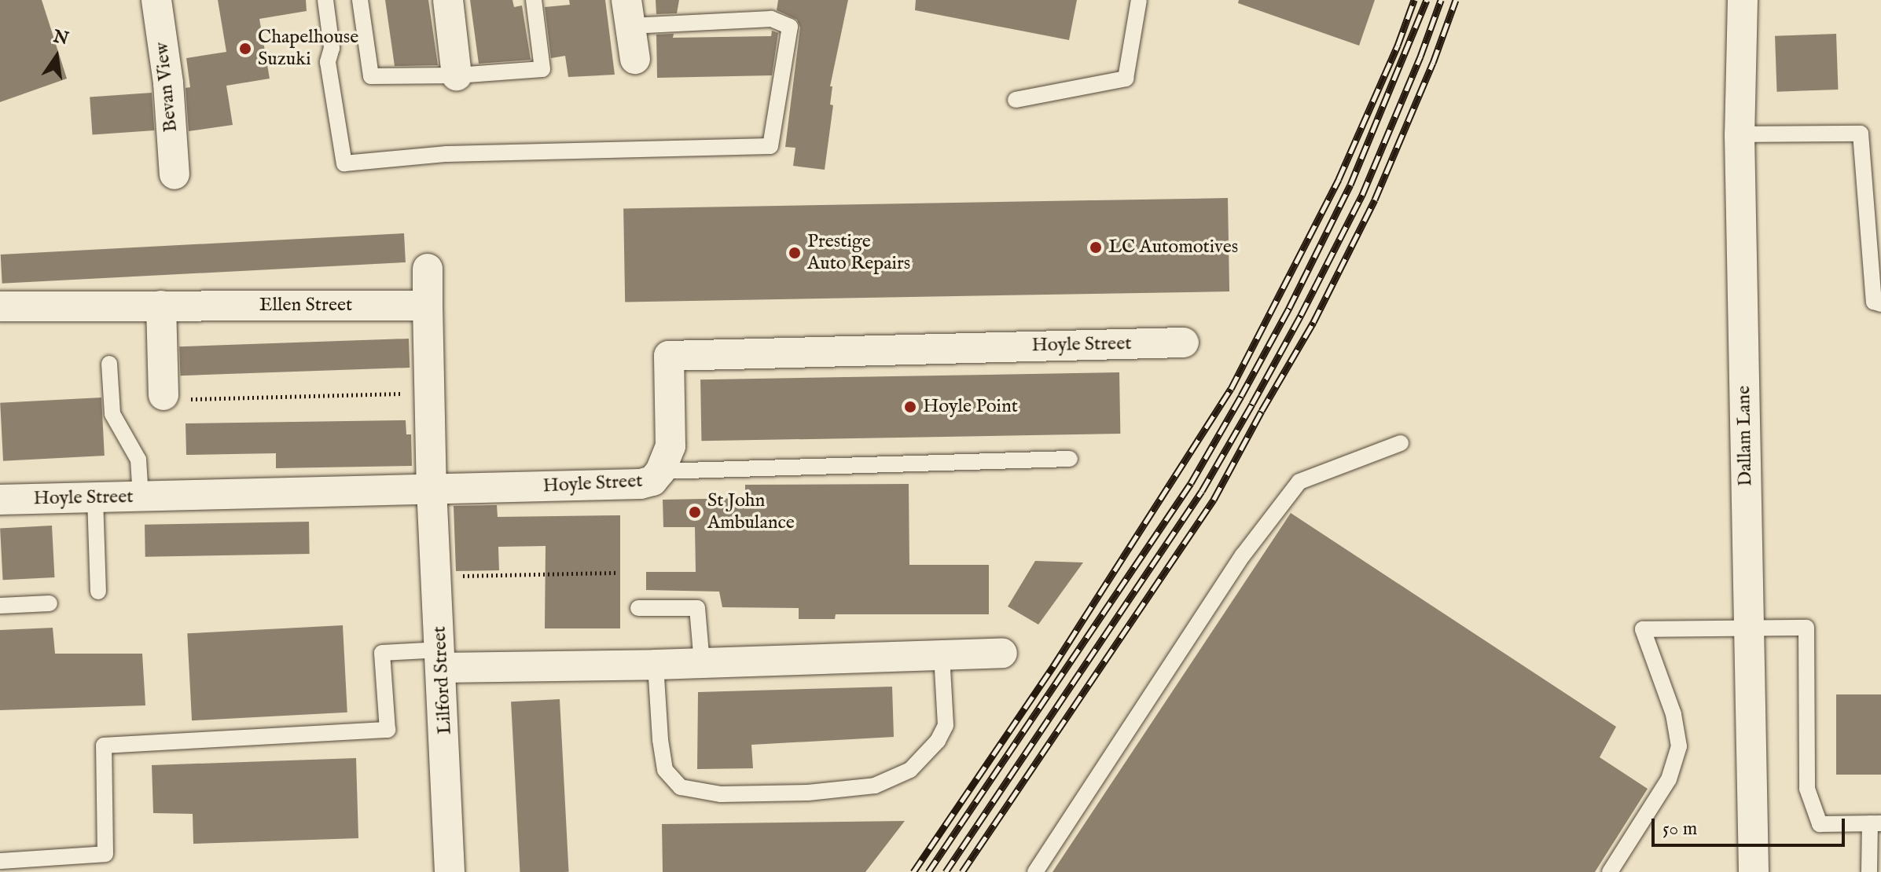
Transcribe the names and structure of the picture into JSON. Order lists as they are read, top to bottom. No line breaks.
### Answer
{"streets":{"street":["Bevan View","Ellen Street","Hoyle Street","Dallam Lane","Lilford Street"]},"crossings":[["Hoyle Street","Lilford Street"]],"places":["Chapelhouse Suzuki","LC Automotives","Prestige Auto Repairs","Hoyle Point","St John Ambulance"],"scale_bar":"50 m","north":"top"}
